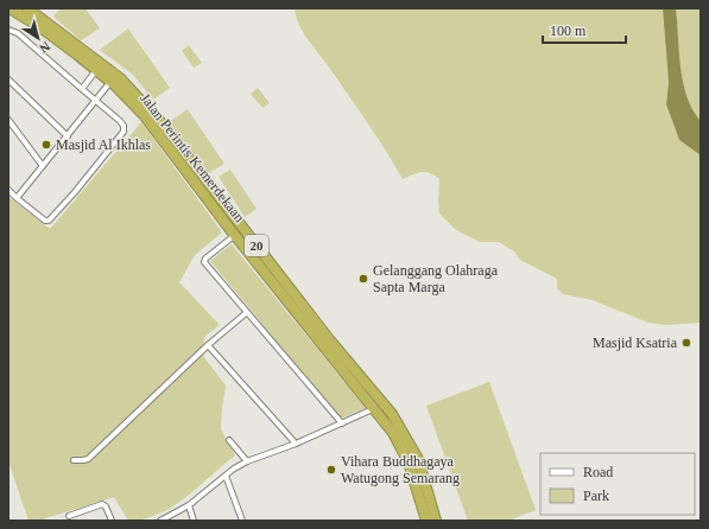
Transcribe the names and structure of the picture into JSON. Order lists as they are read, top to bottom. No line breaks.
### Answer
{"streets":{"highway":["Jalan Perintis Kemerdekaan","20"]},"places":["Masjid Al Ikhlas","Gelanggang Olahraga Sapta Marga","Masjid Ksatria","Vihara Buddhagaya Watugong Semarang"],"legend":["Road","Park"],"scale_bar":"100 m","north":"bottom right"}
